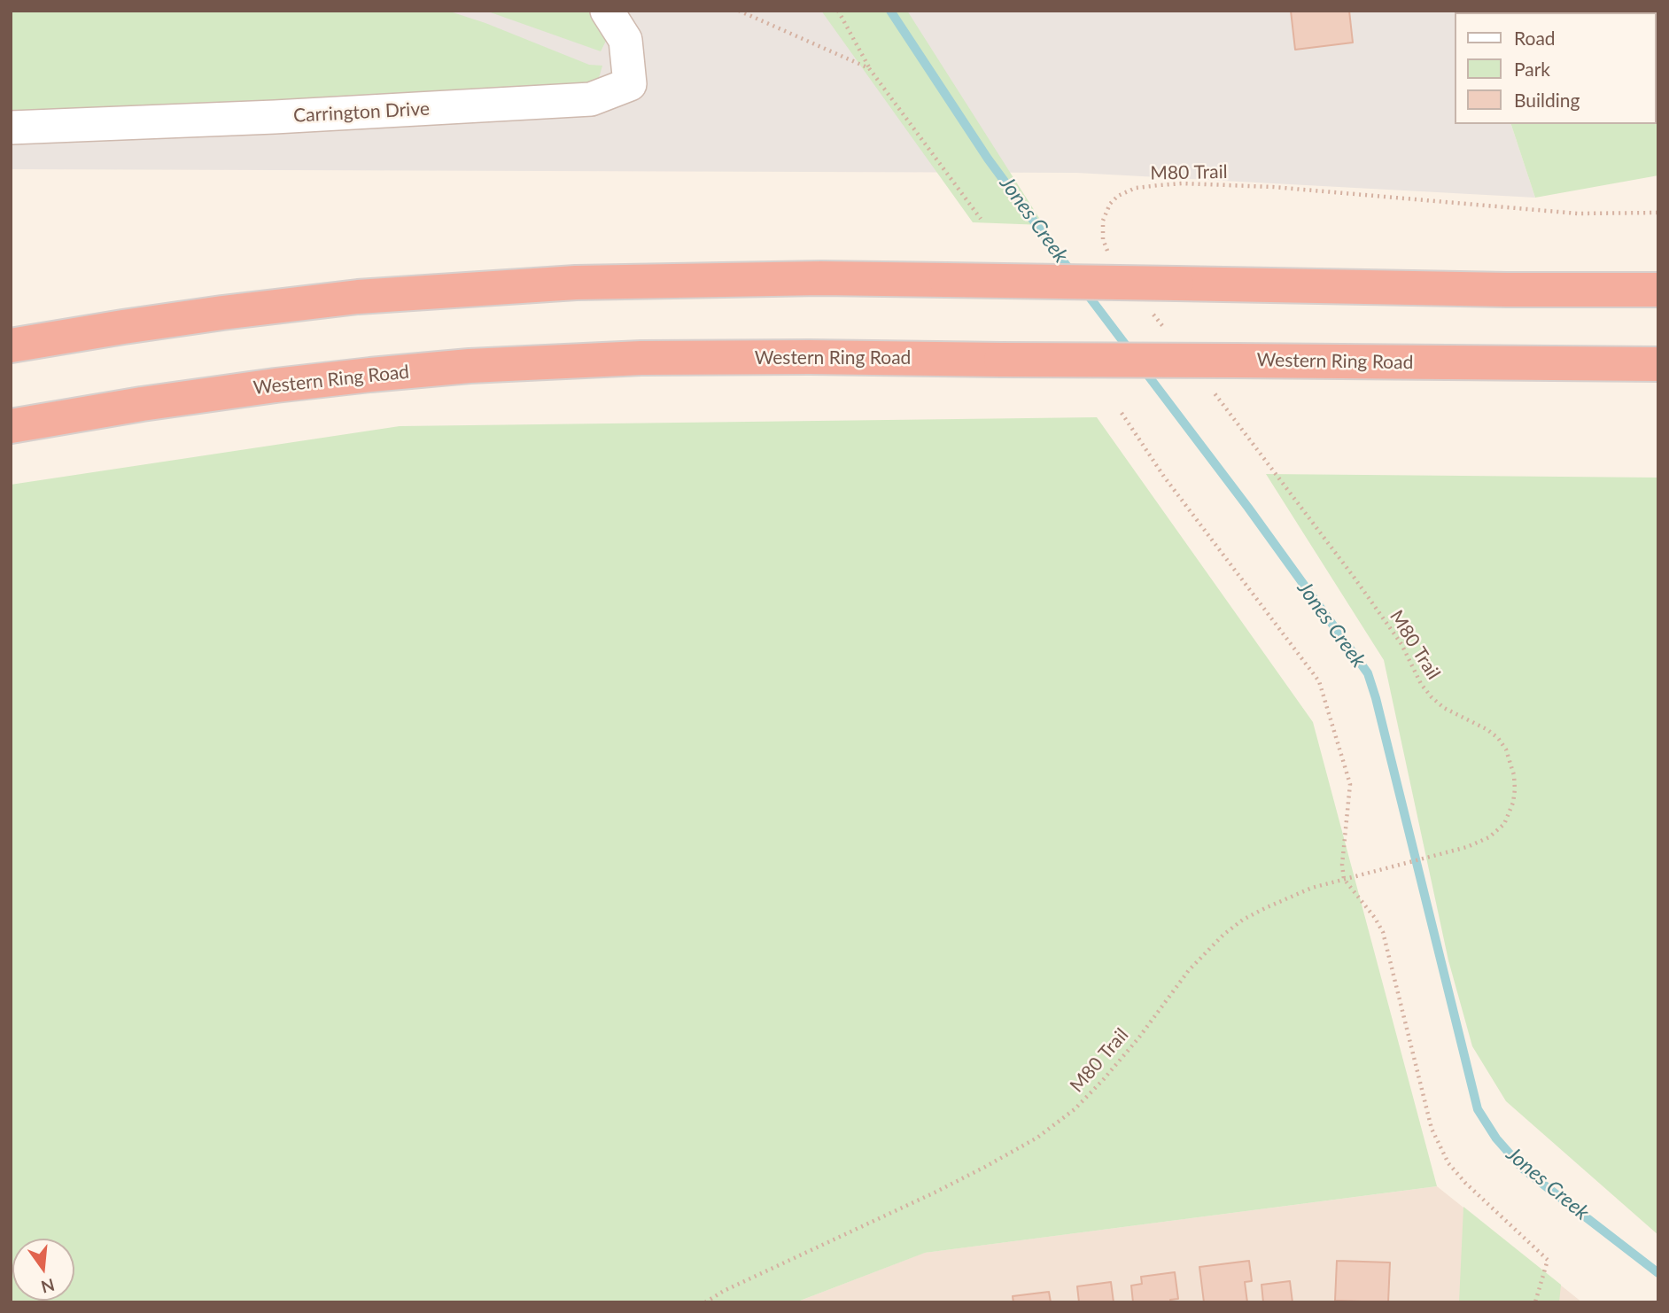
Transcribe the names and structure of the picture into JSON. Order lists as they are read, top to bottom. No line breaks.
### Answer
{"streets":{"highway":["Western Ring Road"],"street":["Carrington Drive"],"path":["M80 Trail"]},"water":["Jones Creek"],"legend":["Road","Park","Building"],"north":"bottom"}
